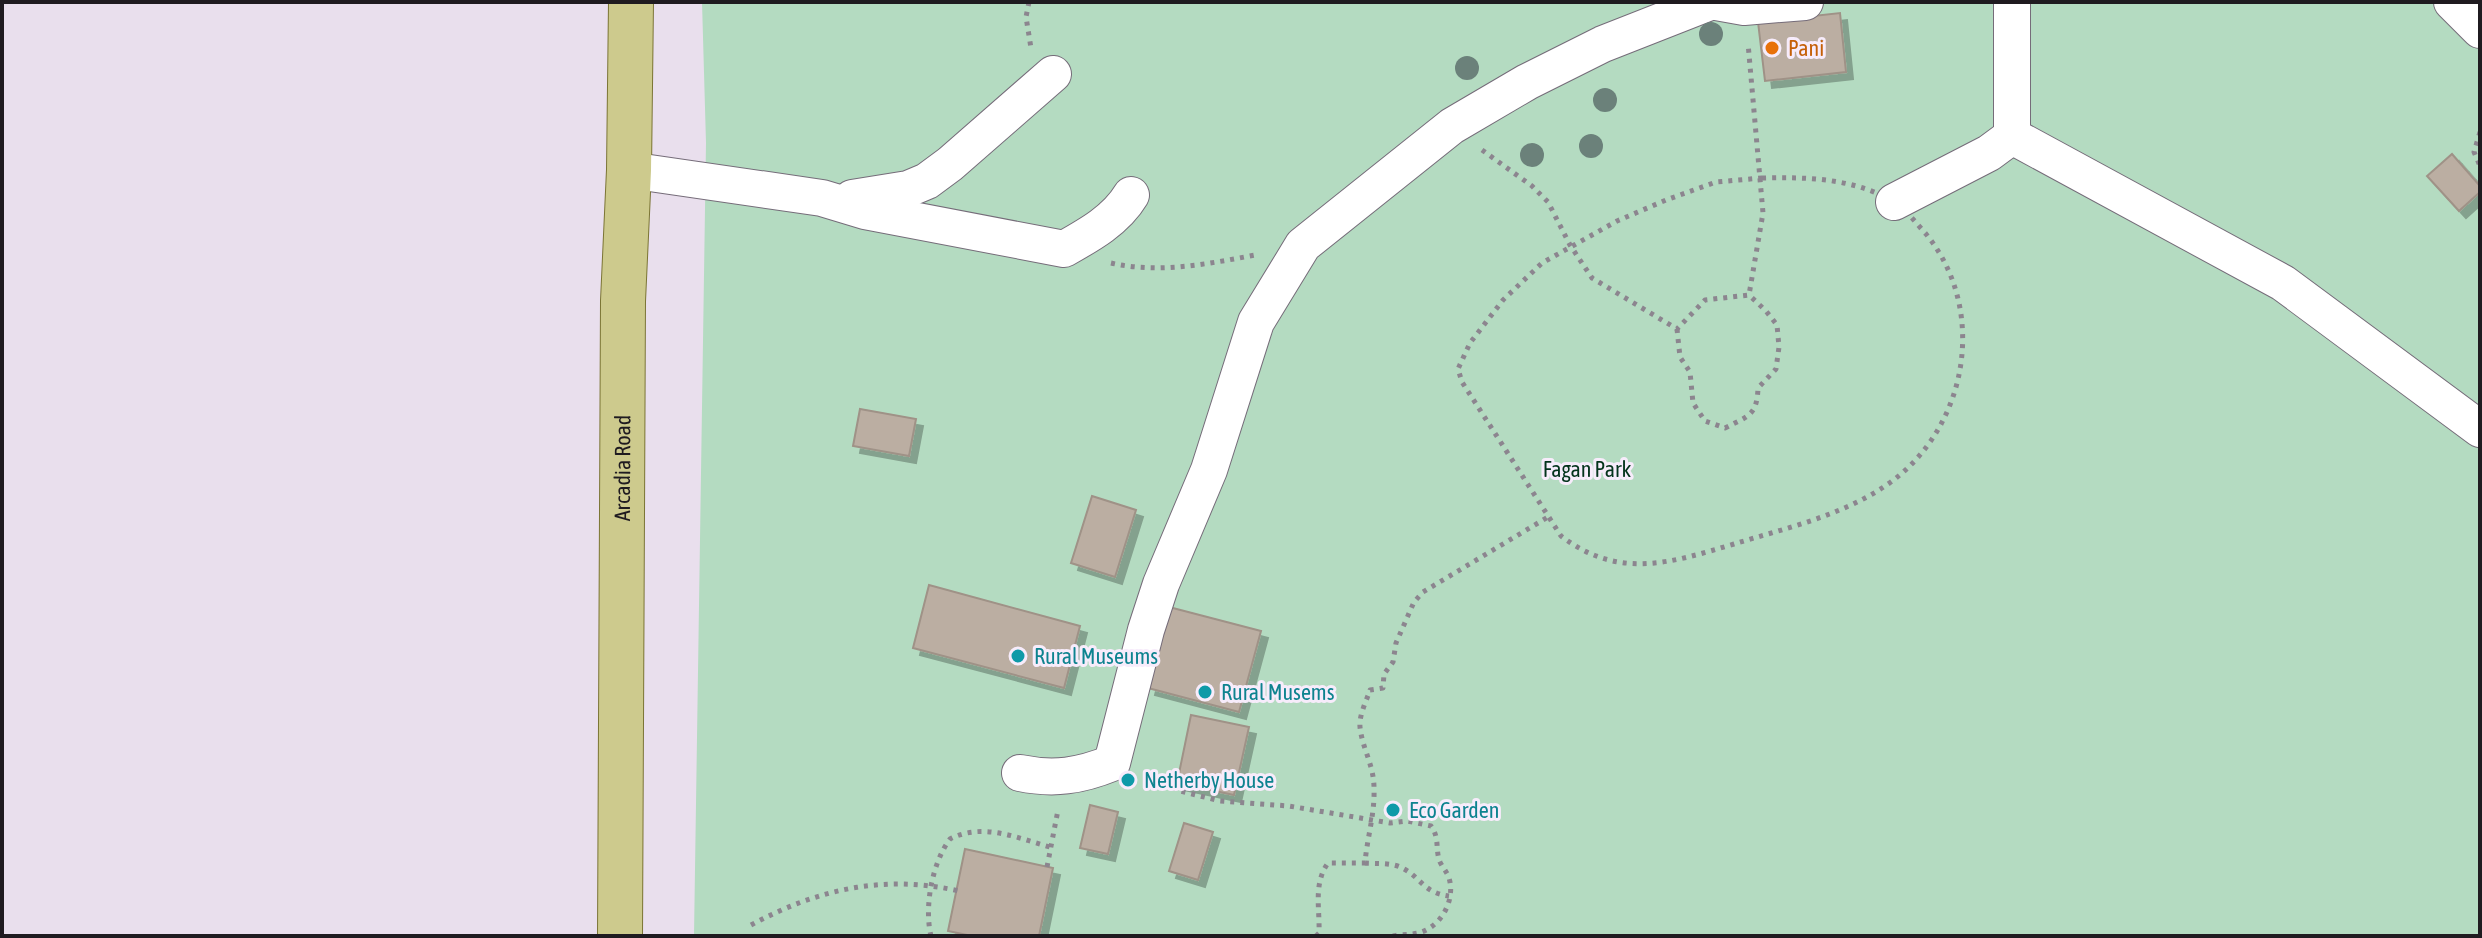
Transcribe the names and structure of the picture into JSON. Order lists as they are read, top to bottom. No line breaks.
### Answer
{"streets":{"main road":["Arcadia Road"]},"parks":["Fagan Park"],"places":["Pani","Rural Museums","Rural Musems","Netherby House","Eco Garden"]}
